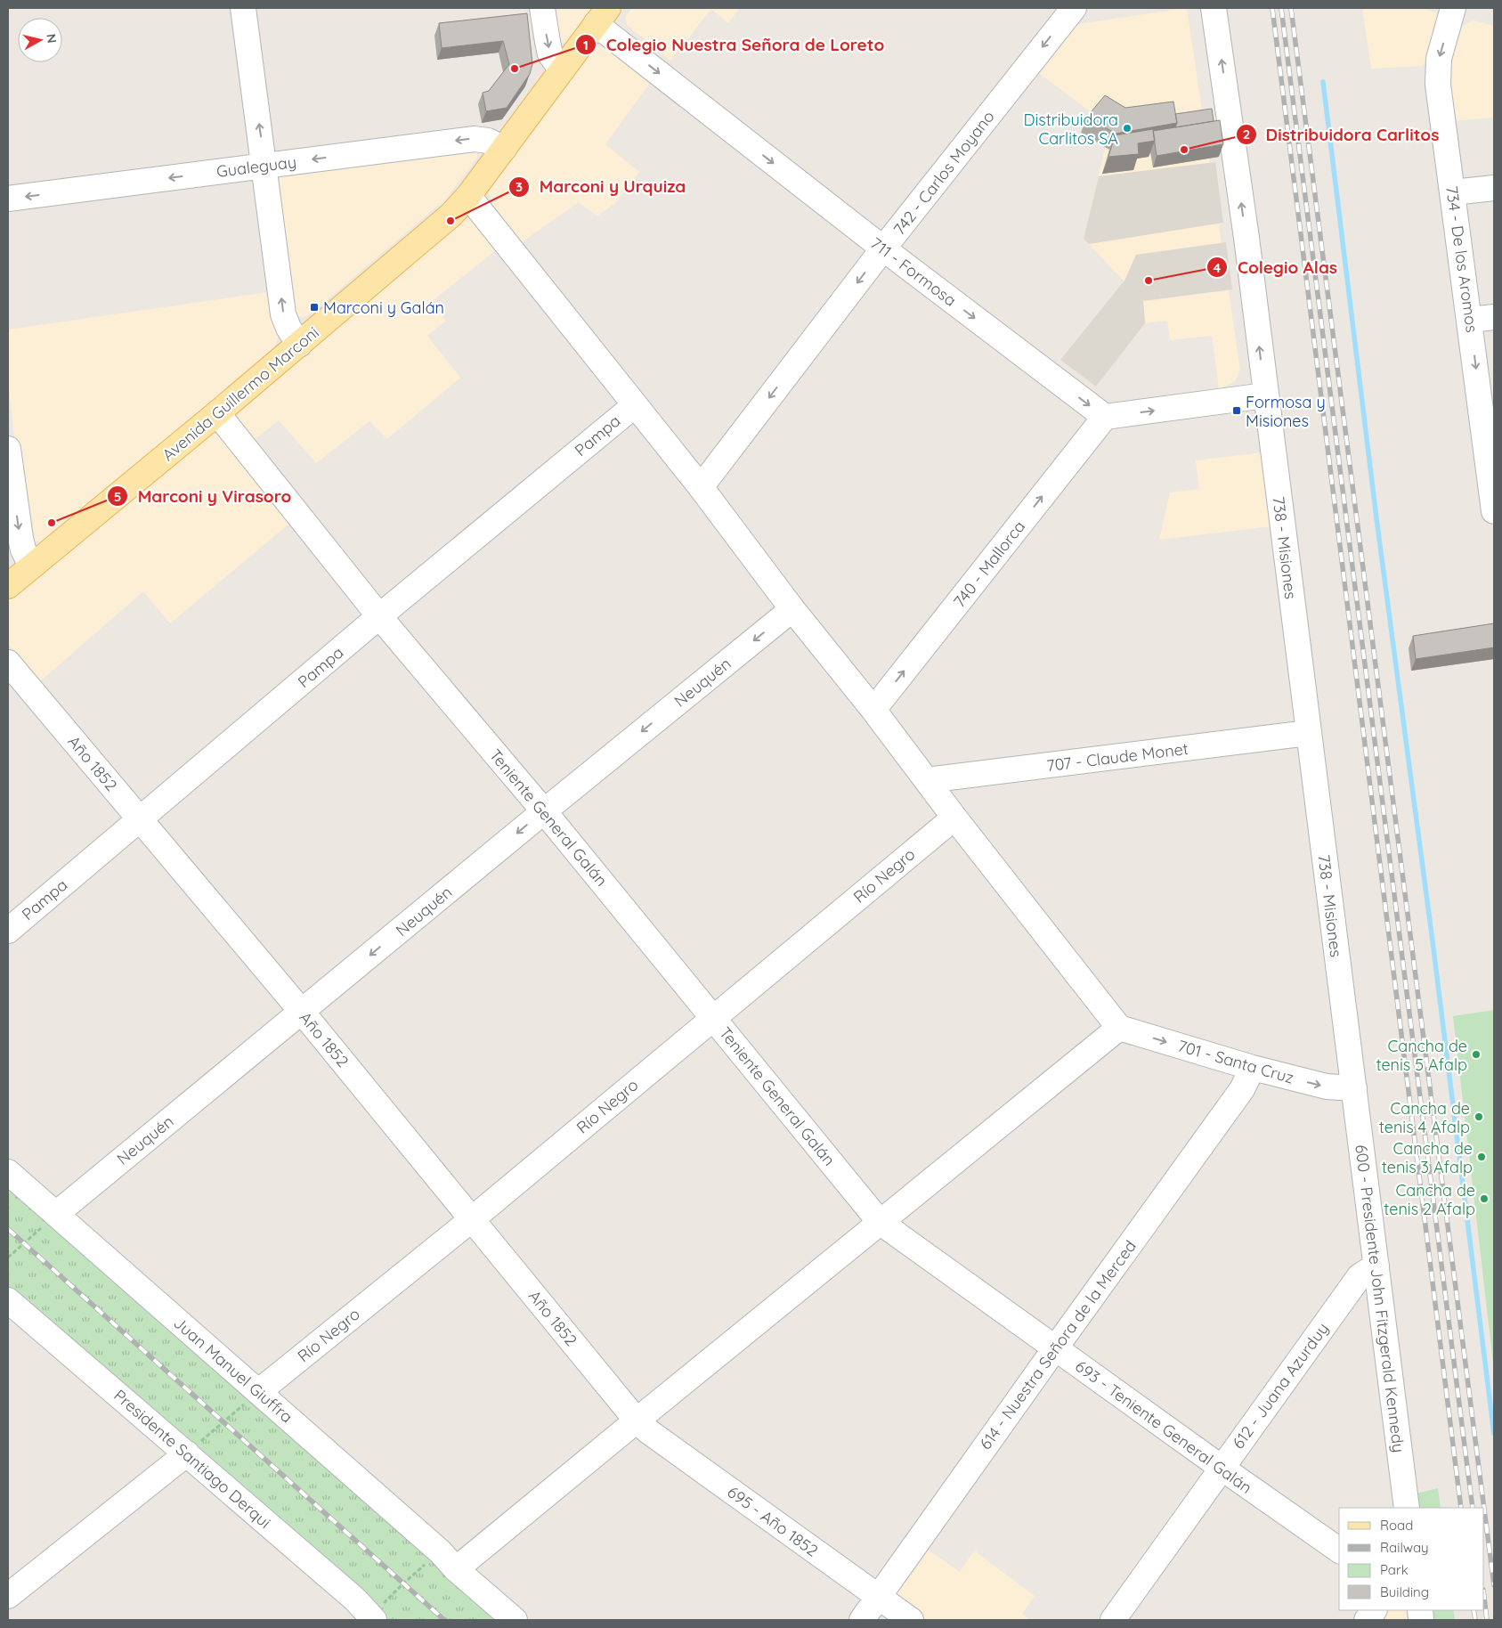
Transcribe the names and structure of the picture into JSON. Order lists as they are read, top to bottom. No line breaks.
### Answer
{"streets":{"main road":["Avenida Guillermo Marconi"],"street":["Gualeguay","742 - Carlos Moyano","734 - De los Aromos","711 - Formosa","Pampa","738 - Misiones","740 - Mallorca","Neuquén","707 - Claude Monet","Año 1852","Teniente General Galán","Río Negro","701 - Santa Cruz","600 - Presidente John Fitzgerald Kennedy","614 - Nuestra Señora de la Merced","Juan Manuel Giuffra","612 - Juana Azurduy","693 - Teniente General Galán","Presidente Santiago Derqui","695 - Año 1852"]},"crossings":[["Gualeguay","Avenida Guillermo Marconi"],["742 - Carlos Moyano","711 - Formosa"],["711 - Formosa","Avenida Guillermo Marconi"],["711 - Formosa","740 - Mallorca"],["Avenida Guillermo Marconi","Teniente General Galán"],["Pampa","Año 1852"],["Pampa","Teniente General Galán"],["738 - Misiones","707 - Claude Monet"],["738 - Misiones","701 - Santa Cruz"],["738 - Misiones","600 - Presidente John Fitzgerald Kennedy"],["Neuquén","Año 1852"],["Neuquén","Teniente General Galán"],["Neuquén","Juan Manuel Giuffra"],["Año 1852","Río Negro"],["Año 1852","695 - Año 1852"],["Teniente General Galán","Río Negro"],["Teniente General Galán","693 - Teniente General Galán"],["Río Negro","Juan Manuel Giuffra"],["701 - Santa Cruz","600 - Presidente John Fitzgerald Kennedy"],["701 - Santa Cruz","614 - Nuestra Señora de la Merced"],["600 - Presidente John Fitzgerald Kennedy","612 - Juana Azurduy"],["614 - Nuestra Señora de la Merced","693 - Teniente General Galán"],["614 - Nuestra Señora de la Merced","695 - Año 1852"],["612 - Juana Azurduy","693 - Teniente General Galán"]],"one_way":["Gualeguay","742 - Carlos Moyano","734 - De los Aromos","711 - Formosa","738 - Misiones","740 - Mallorca","Neuquén","701 - Santa Cruz"],"places":{"other":["Colegio Nuestra Señora de Loreto","Distribuidora Carlitos SA","Distribuidora Carlitos","Marconi y Urquiza","Colegio Alas","Marconi y Virasoro","Cancha de tenis 5 Afalp","Cancha de tenis 4 Afalp","Cancha de tenis 3 Afalp","Cancha de tenis 2 Afalp"],"transit":["Marconi y Galán","Formosa y Misiones"]},"legend":["Road","Railway","Park","Building"],"north":"right"}
